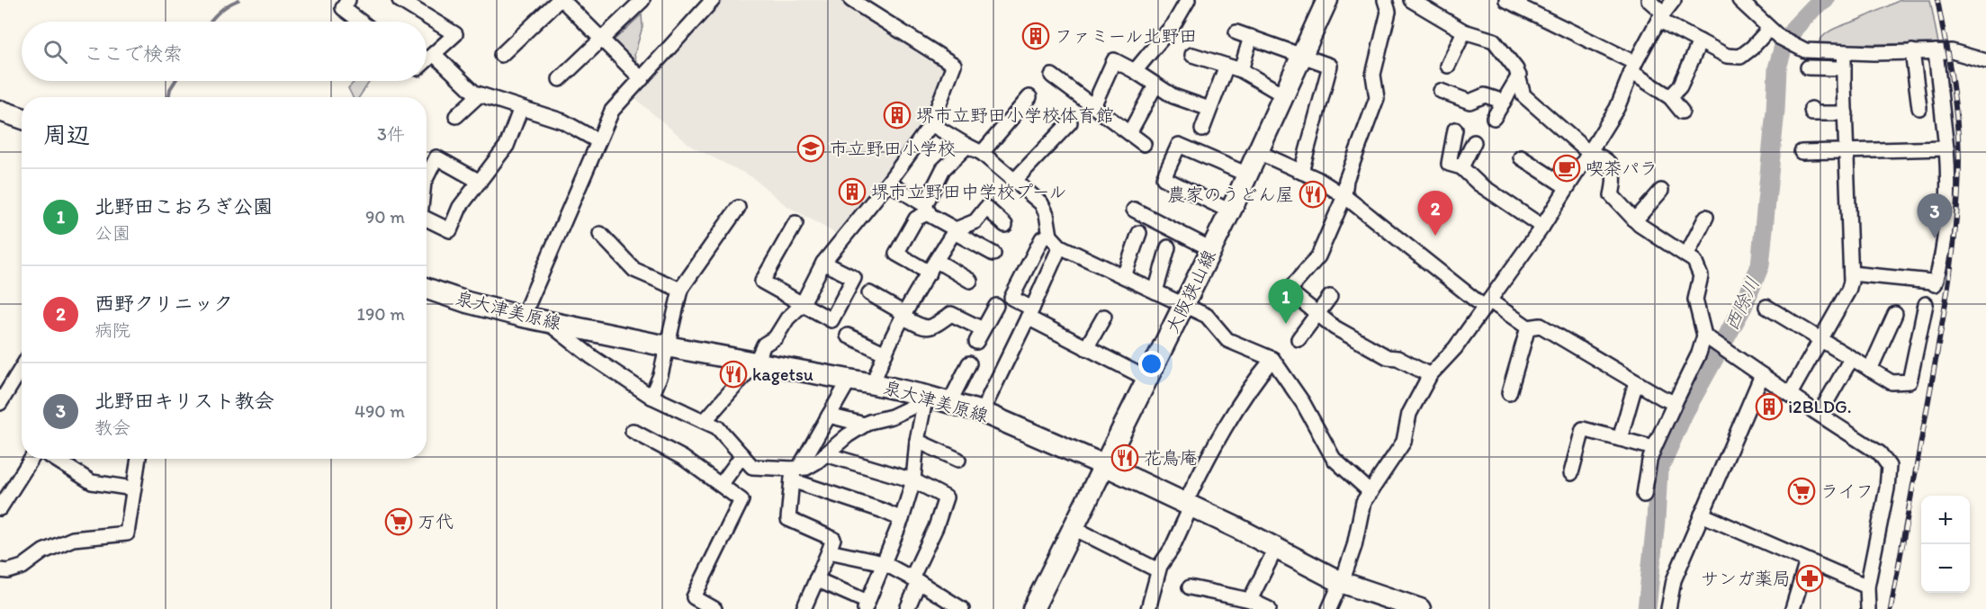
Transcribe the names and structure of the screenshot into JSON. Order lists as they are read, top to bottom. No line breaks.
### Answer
{"streets":{"main road":["大阪狭山線","泉大津美原線"]},"crossings":[["大阪狭山線","泉大津美原線"]],"water":["西除川"],"places":{"building":["ファミール北野田","堺市立野田小学校体育館","堺市立野田中学校プール","i2BLDG."],"school or university":["市立野田小学校"],"cafe":["喫茶パラ"],"restaurant":["農家のうどん屋","kagetsu","花鳥庵"],"supermarket":["ライフ","万代"],"pharmacy":["サンガ薬局"]},"page":{"search":"ここで検索","heading":["周辺","3件"],"list":[{"mark":"1","name":"北野田こおろぎ公園","note":"公園","value":"90 m"},{"mark":"2","name":"西野クリニック","note":"病院","value":"190 m"},{"mark":"3","name":"北野田キリスト教会","note":"教会","value":"490 m"}],"pins":["2","3","1"],"map_buttons":["+","−"]}}
